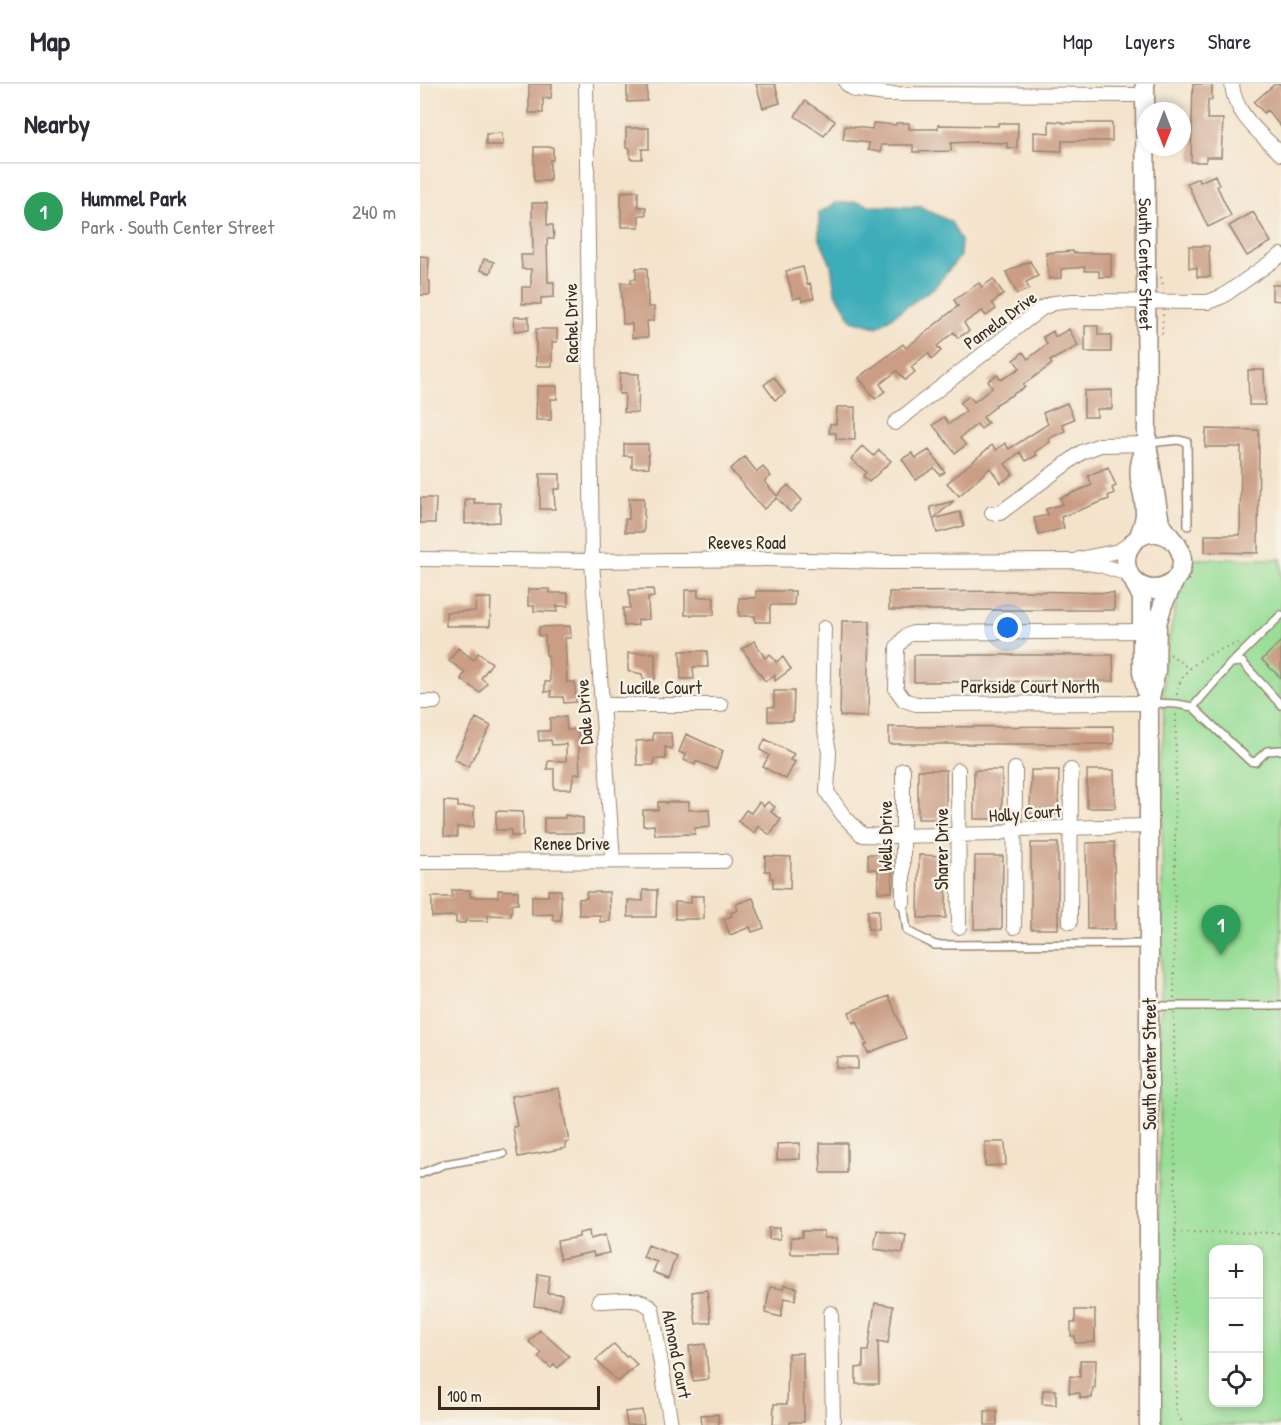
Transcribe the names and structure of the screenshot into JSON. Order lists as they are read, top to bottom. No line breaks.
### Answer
{"streets":{"main road":["South Center Street"],"street":["Pamela Drive","Rachel Drive","Reeves Road","Parkside Court North","Lucille Court","Dale Drive","Holly Court","Wells Drive","Renee Drive","Sharer Drive","Almond Court"]},"crossings":[["South Center Street","Pamela Drive"],["South Center Street","Reeves Road"],["South Center Street","Parkside Court North"],["South Center Street","Holly Court"],["Rachel Drive","Reeves Road"],["Rachel Drive","Dale Drive"],["Reeves Road","Dale Drive"],["Lucille Court","Dale Drive"],["Dale Drive","Renee Drive"],["Holly Court","Wells Drive"],["Holly Court","Sharer Drive"]],"scale_bar":"100 m","north":"bottom","page":{"header":"Map","nav":["Map","Layers","Share"],"heading":"Nearby","list":[{"mark":"1","name":"Hummel Park","note":"Park · South Center Street","value":"240 m"}],"pins":"1","map_buttons":["+","−"],"scale":"100 m"}}
